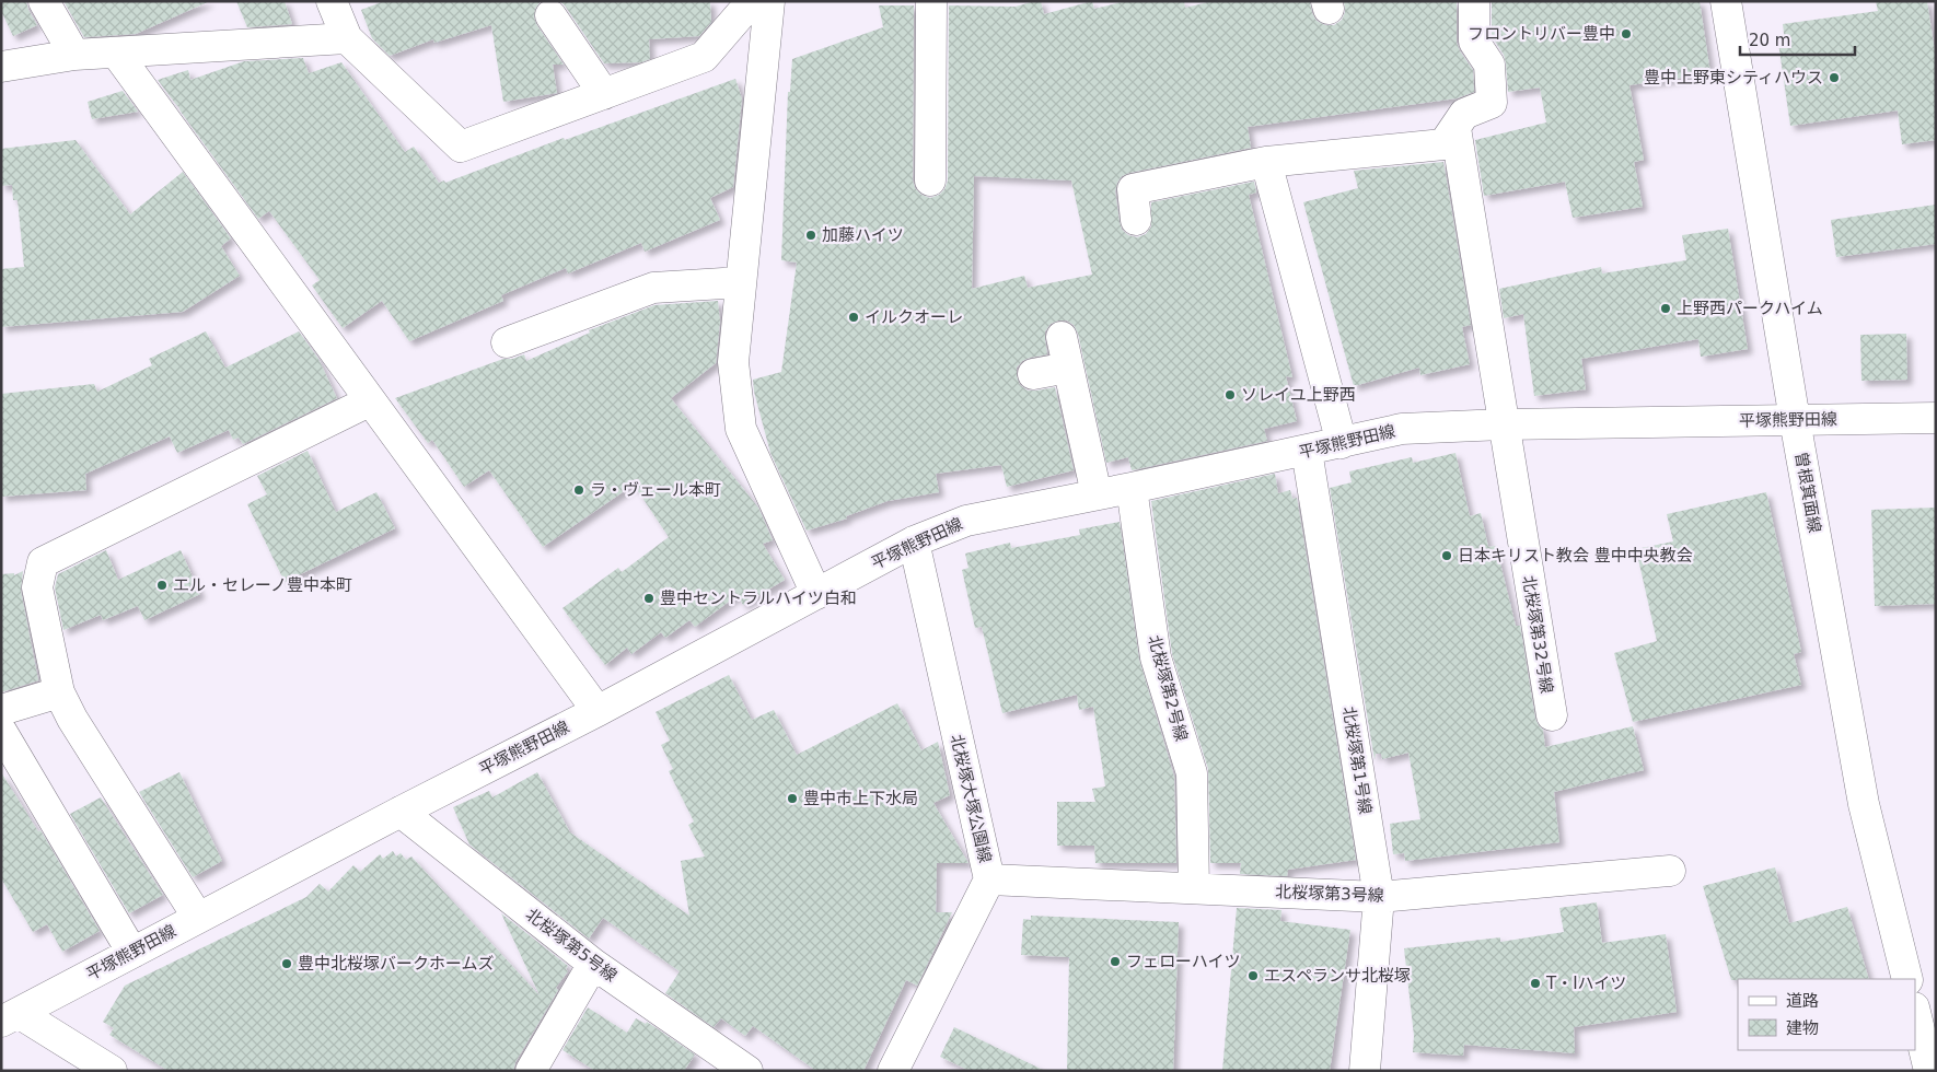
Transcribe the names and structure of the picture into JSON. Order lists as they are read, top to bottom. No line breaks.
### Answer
{"streets":{"street":["平塚熊野田線","曽根箕面線","北桜塚第32号線","北桜塚第2号線","北桜塚第1号線","北桜塚大塚公園線","北桜塚第3号線","北桜塚第5号線"]},"crossings":[["平塚熊野田線","曽根箕面線"],["平塚熊野田線","北桜塚第32号線"],["平塚熊野田線","北桜塚第2号線"],["平塚熊野田線","北桜塚第1号線"],["平塚熊野田線","北桜塚大塚公園線"],["平塚熊野田線","北桜塚第5号線"],["北桜塚第2号線","北桜塚第3号線"],["北桜塚第1号線","北桜塚第3号線"],["北桜塚大塚公園線","北桜塚第3号線"]],"places":["フロントリバー豊中","豊中上野東シティハウス","加藤ハイツ","上野西パークハイム","イルクオーレ","ソレイユ上野西","ラ・ヴェール本町","日本キリスト教会 豊中中央教会","エル・セレーノ豊中本町","豊中セントラルハイツ白和","豊中市上下水局","フェローハイツ","豊中北桜塚バークホームズ","エスペランサ北桜塚","T・Iハイツ"],"legend":["道路","建物"],"scale_bar":"20 m"}
